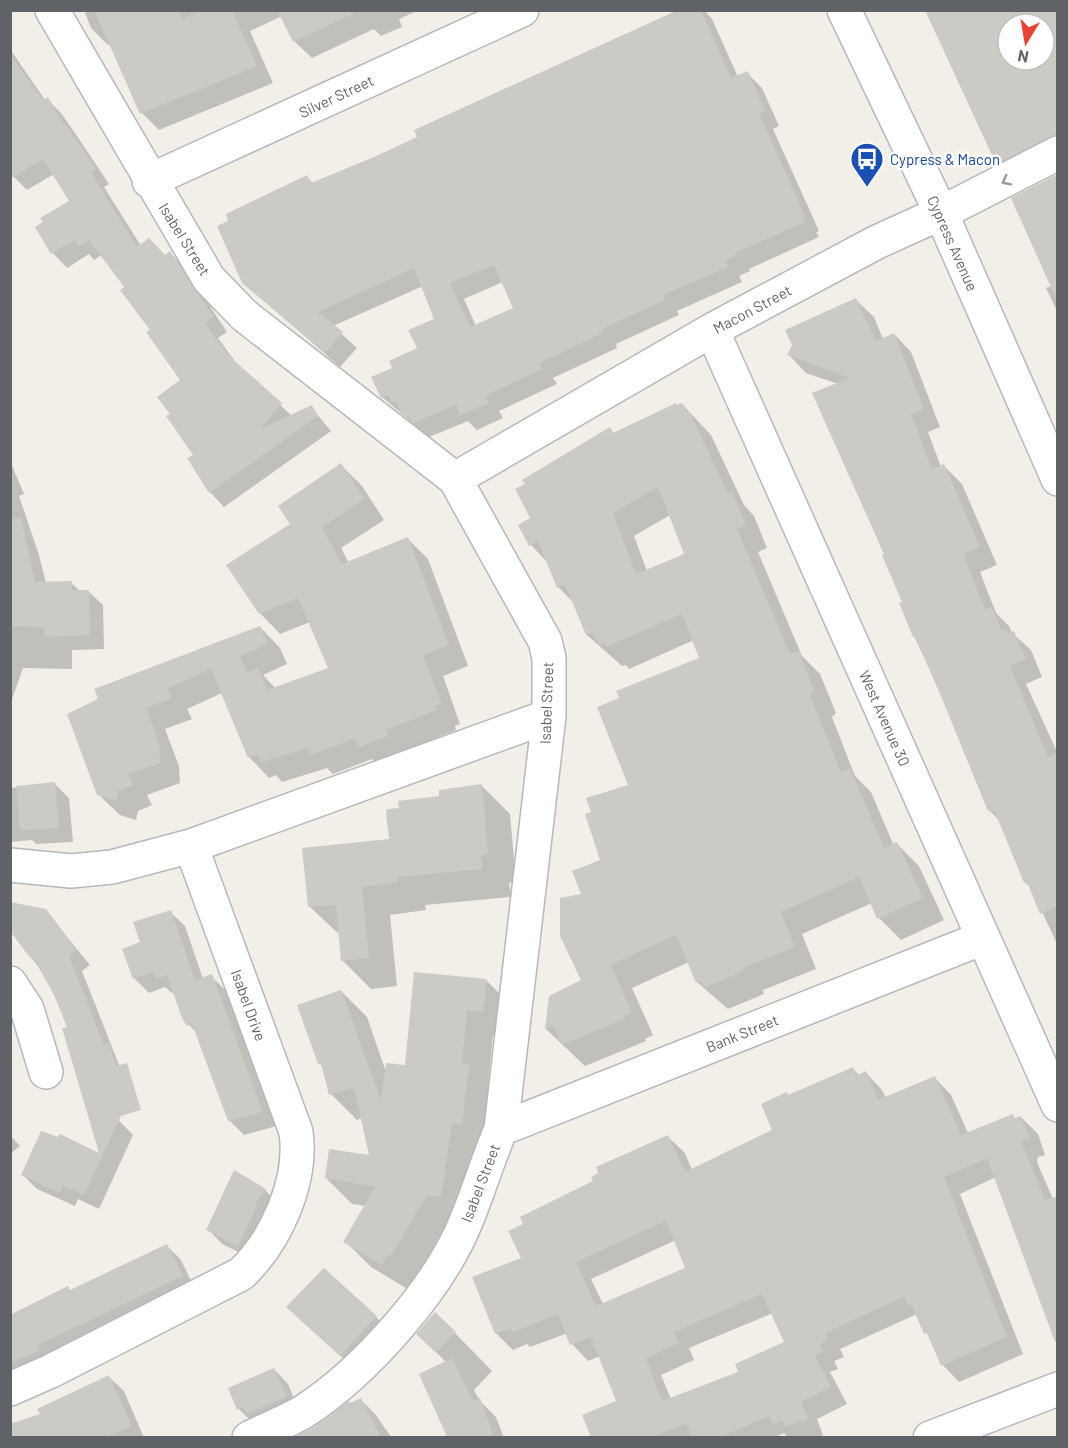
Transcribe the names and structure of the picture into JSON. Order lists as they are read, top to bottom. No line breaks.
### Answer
{"streets":{"street":["Silver Street","Isabel Street","Cypress Avenue","Macon Street","West Avenue 30","Isabel Drive","Bank Street"]},"crossings":[["Silver Street","Isabel Street"],["Isabel Street","Macon Street"],["Isabel Street","Bank Street"],["Cypress Avenue","Macon Street"],["Macon Street","West Avenue 30"],["West Avenue 30","Bank Street"]],"places":{"bus stop":["Cypress & Macon"]},"north":"bottom"}
